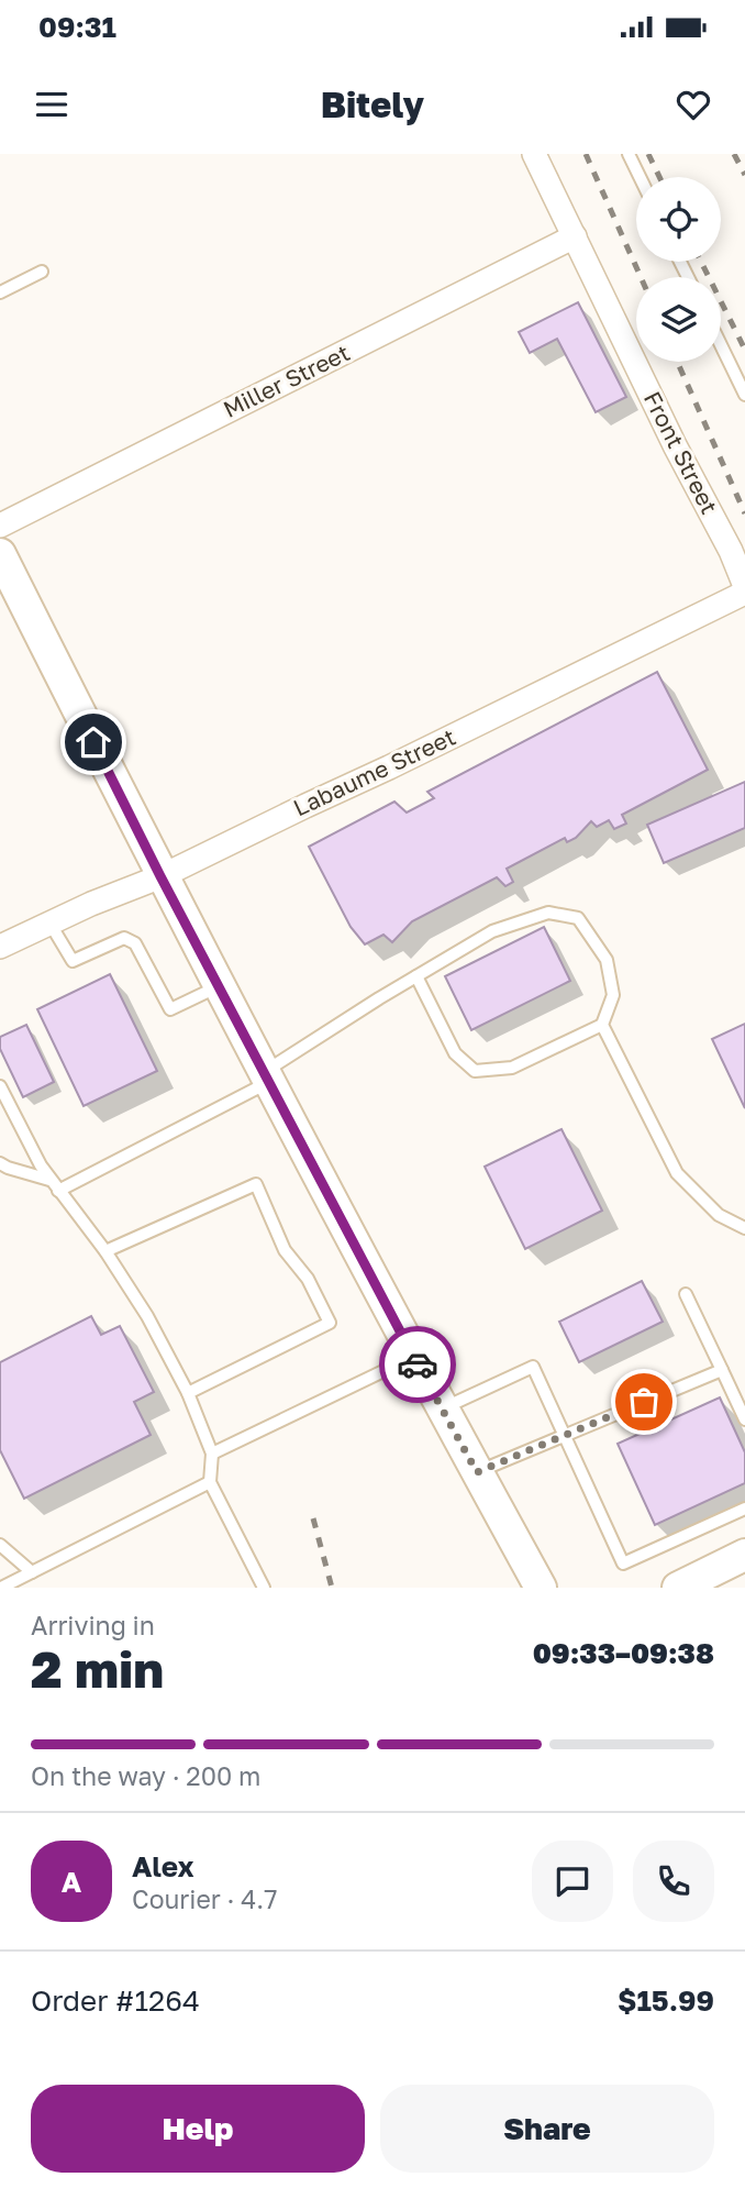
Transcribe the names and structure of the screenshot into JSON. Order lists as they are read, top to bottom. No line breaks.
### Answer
{"streets":{"street":["Miller Street","Front Street","Labaume Street"]},"crossings":[["Miller Street","Front Street"]],"page":{"status":"09:31","header":"Bitely","heading":["2 min","Arriving in","09:33–09:38"],"panel":["Alex","Courier · 4.7","Order #1264","$15.99"],"bar":"On the way · 200 m","round":"A","buttons":["Help","Share"]}}
